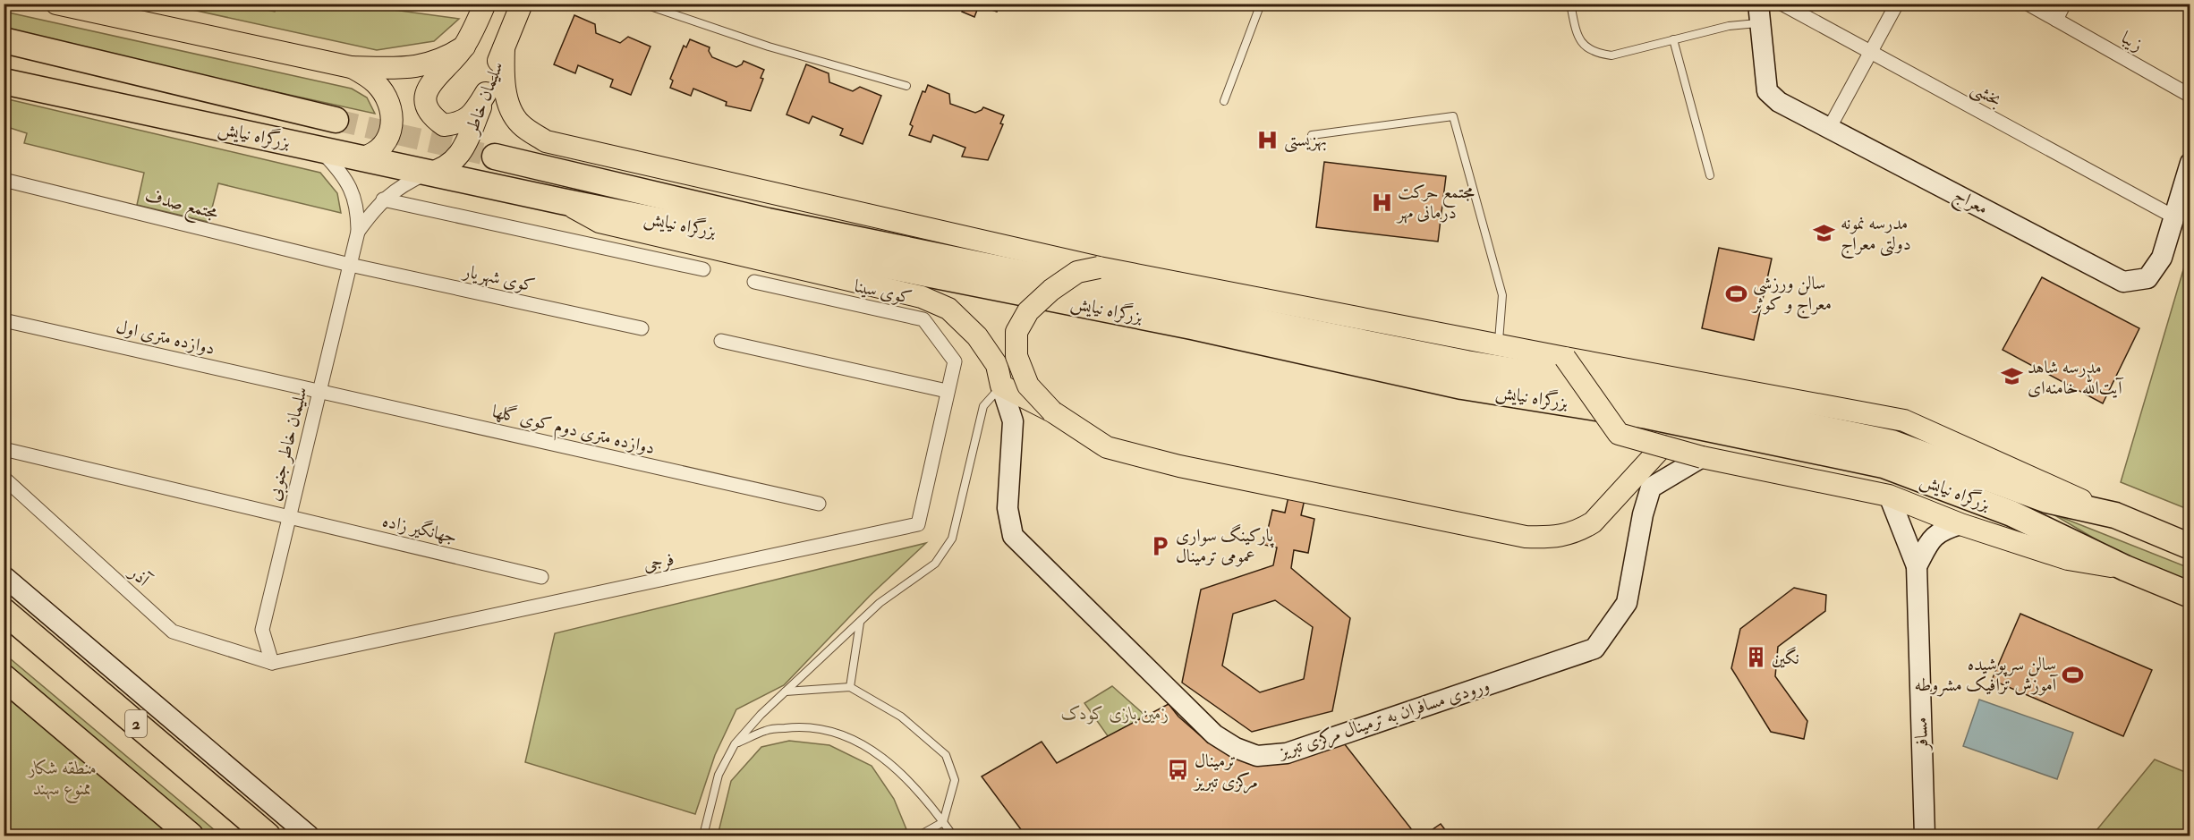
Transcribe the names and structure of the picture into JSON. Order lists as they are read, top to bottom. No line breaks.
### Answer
{"streets":{"highway":["بزرگراه نیایش","2"],"main road":["سلیمان خاطر"],"street":["زیبا","بخشی","معراج","مجتمع صدف","کوی شهریار","کوی سینا","دوازده متری اول","دوازده متری دوم کوی گلها","سلیمان خاطر جنوبی","جهانگیر زاده","فرجی","آذر","ورودی مسافران به ترمینال مرکزی تبریز","مسافر"]},"crossings":[["بخشی","معراج"],["سلیمان خاطر","بزرگراه نیایش"],["سلیمان خاطر","سلیمان خاطر جنوبی"],["بزرگراه نیایش","سلیمان خاطر جنوبی"],["مجتمع صدف","کوی شهریار"],["مجتمع صدف","سلیمان خاطر جنوبی"],["کوی شهریار","سلیمان خاطر جنوبی"],["کوی سینا","فرجی"],["دوازده متری اول","دوازده متری دوم کوی گلها"],["دوازده متری اول","سلیمان خاطر جنوبی"],["دوازده متری دوم کوی گلها","سلیمان خاطر جنوبی"],["سلیمان خاطر جنوبی","جهانگیر زاده"],["سلیمان خاطر جنوبی","فرجی"],["سلیمان خاطر جنوبی","آذر"],["فرجی","آذر"]],"parks":["زمین بازی کودک","منطقه شکار ممنوع سهند"],"places":{"hospital":["بهزیستی","مجتمع حرکت درمانی مهر"],"school or university":["مدرسه نمونه دولتی معراج","مدرسه شاهد آیت‌الله خامنه‌ای"],"sports":["سالن ورزشی معراج و کوثر","سالن سرپوشیده آموزش ترافیک مشروطه"],"parking":["پارکینگ سواری عمومی ترمینال"],"building":["نگین"],"bus stop":["ترمینال مرکزی تبریز"]}}
